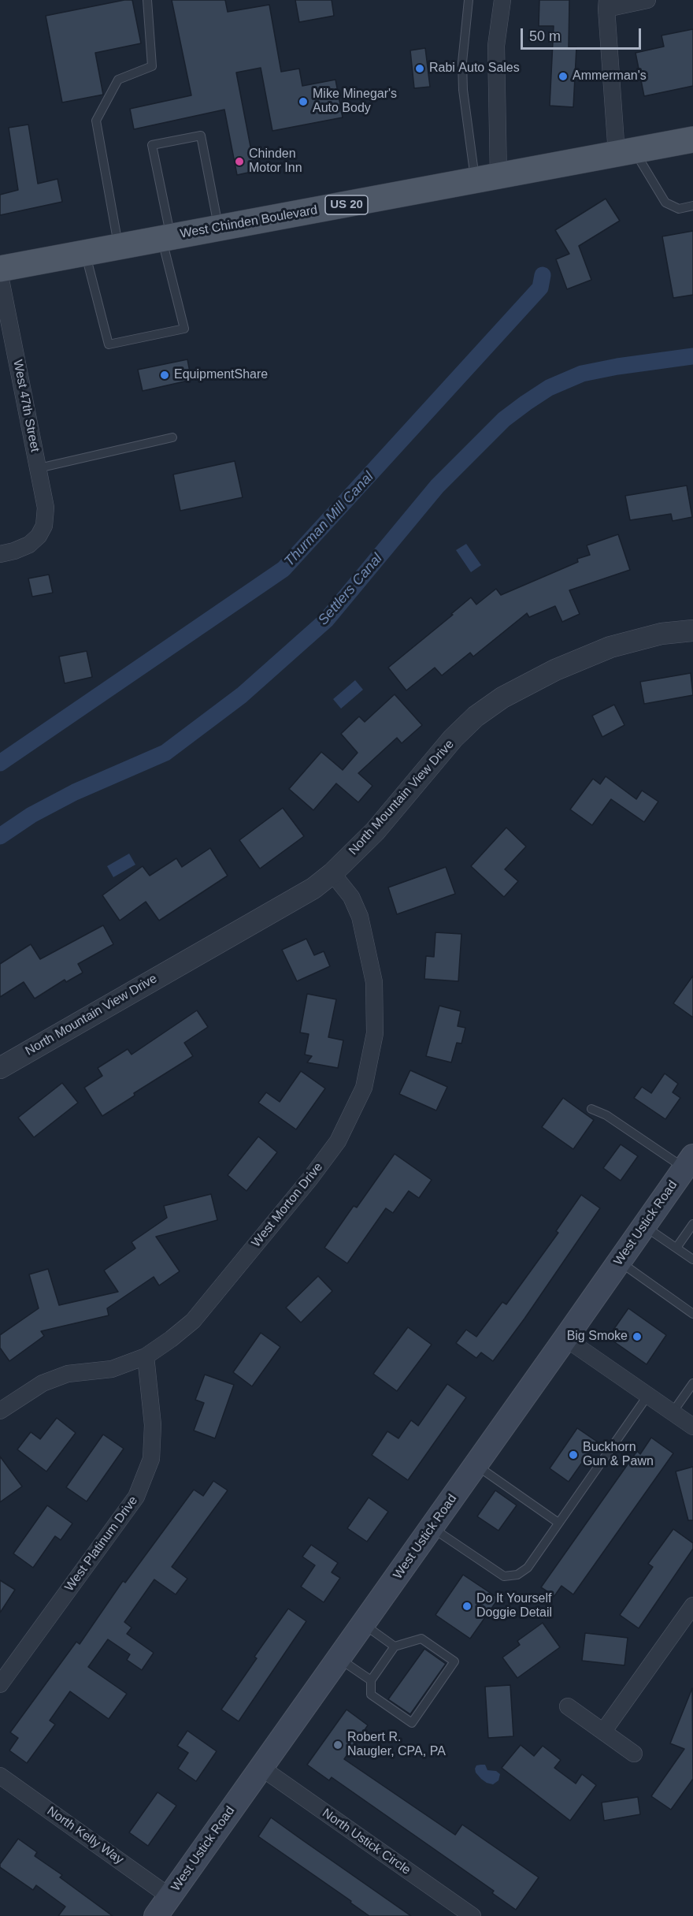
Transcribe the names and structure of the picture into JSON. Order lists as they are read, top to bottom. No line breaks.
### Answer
{"streets":{"main road":["US 20","West Chinden Boulevard","West Ustick Road"],"street":["West 47th Street","North Mountain View Drive","West Morton Drive","West Platinum Drive","North Kelly Way","North Ustick Circle"]},"crossings":[["North Mountain View Drive","West Morton Drive"],["West Morton Drive","West Platinum Drive"],["West Ustick Road","North Kelly Way"],["West Ustick Road","North Ustick Circle"]],"water":["Thurman Mill Canal","Settlers Canal"],"places":["Rabi Auto Sales","Ammerman's","Mike Minegar's Auto Body","Chinden Motor Inn","EquipmentShare","Big Smoke","Buckhorn Gun & Pawn","Do It Yourself Doggie Detail","Robert R. Naugler, CPA, PA"],"scale_bar":"50 m"}
